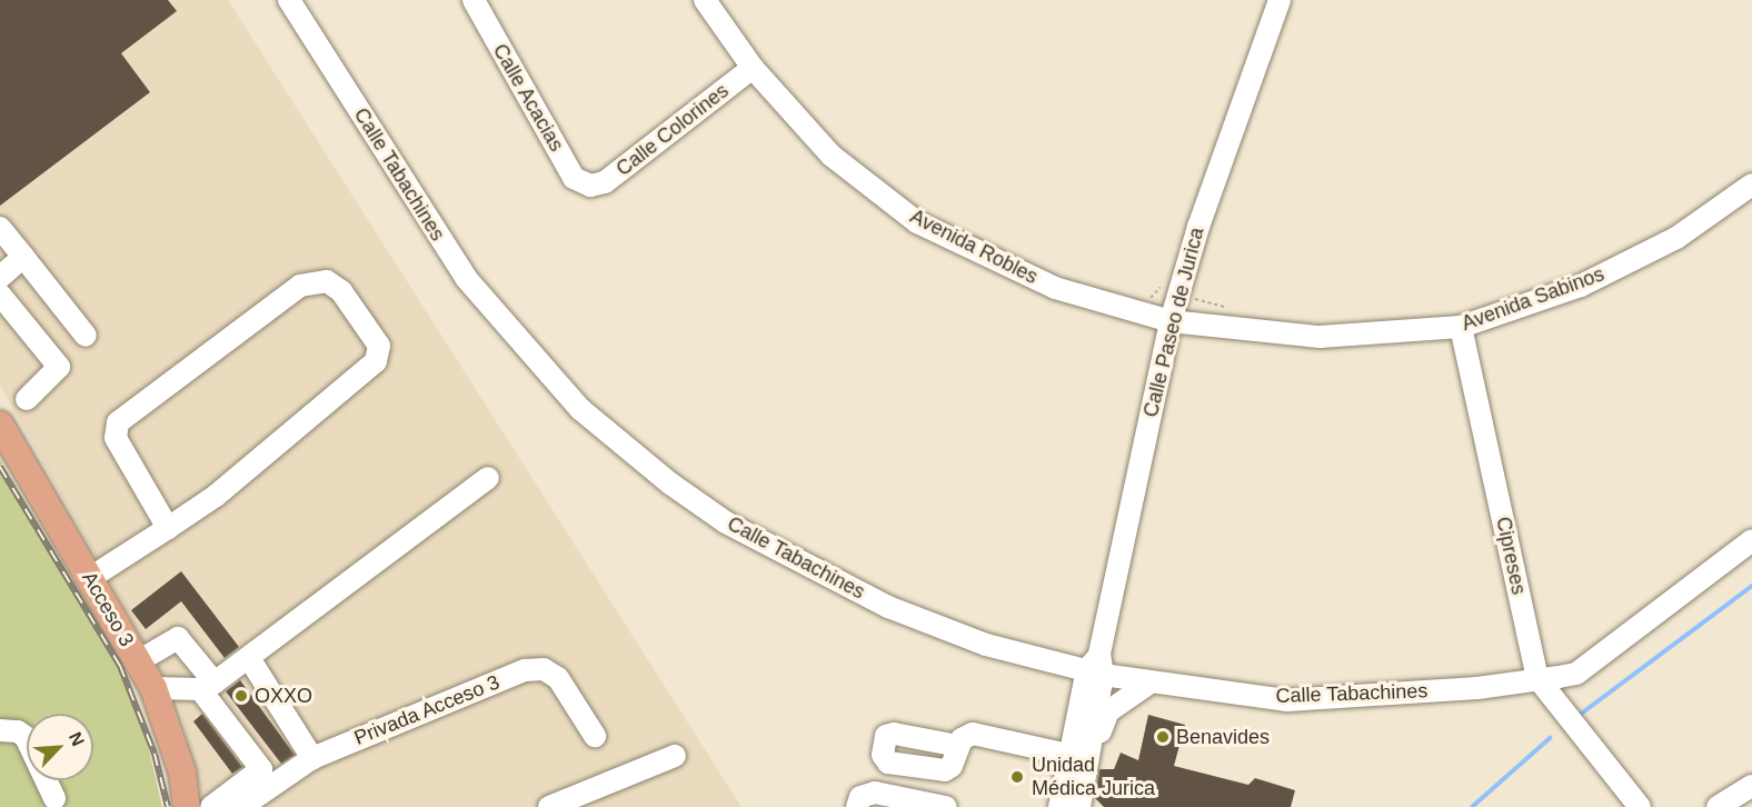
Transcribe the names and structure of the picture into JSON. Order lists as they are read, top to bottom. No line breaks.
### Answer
{"streets":{"main road":["Acceso 3"],"street":["Calle Acacias","Calle Colorines","Calle Tabachines","Avenida Robles","Avenida Sabinos","Calle Paseo de Jurica","Cipreses","Privada Acceso 3"]},"crossings":[["Calle Acacias","Calle Colorines"],["Calle Colorines","Avenida Robles"],["Calle Tabachines","Calle Paseo de Jurica"],["Calle Tabachines","Cipreses"],["Avenida Robles","Avenida Sabinos"],["Avenida Robles","Calle Paseo de Jurica"],["Avenida Sabinos","Calle Paseo de Jurica"],["Avenida Sabinos","Cipreses"]],"places":["OXXO","Benavides","Unidad Médica Jurica"],"north":"top right"}
